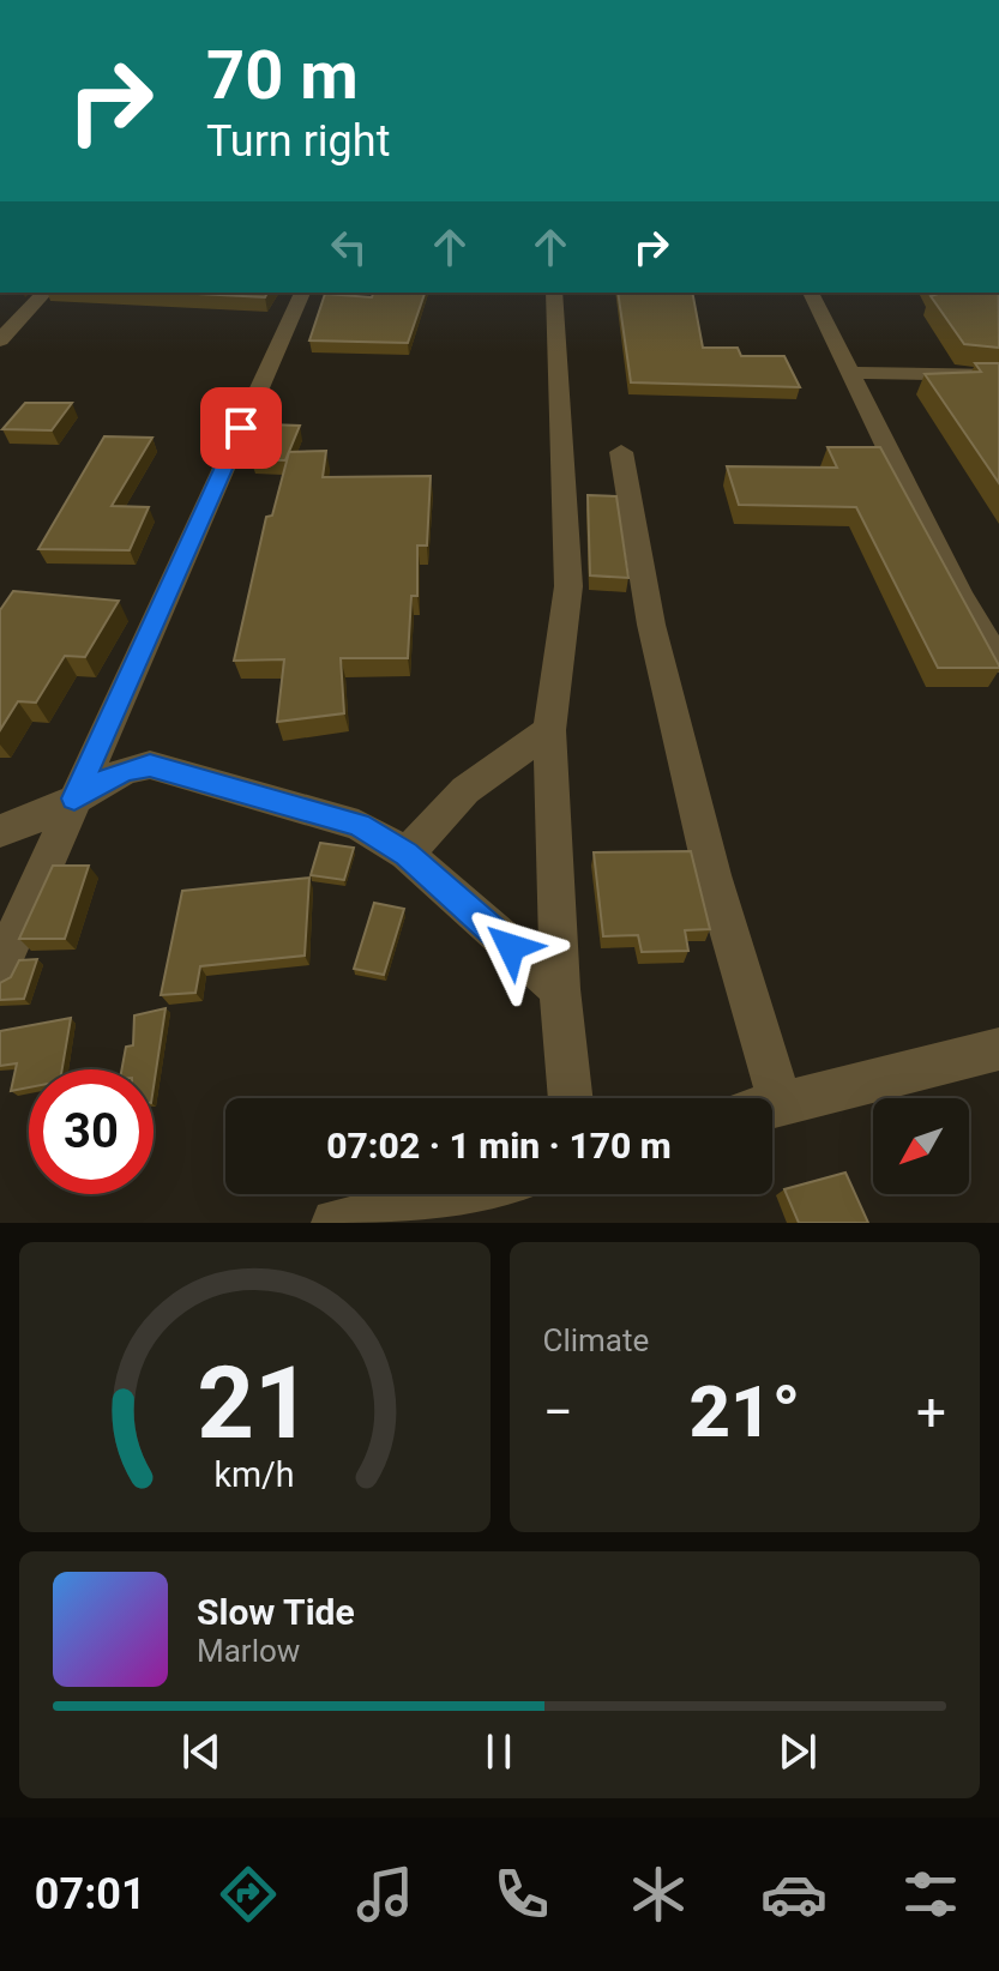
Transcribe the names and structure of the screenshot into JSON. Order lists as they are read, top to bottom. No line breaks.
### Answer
{"north":"bottom left","page":{"turn":["70 m","Turn right"],"limit":"30","trip":"07:02 · 1 min · 170 m","tile":"Climate","heat":["−","21°","+"],"song":["Slow Tide","Marlow"],"tabs":"07:01","gauge":["21","km/h"]}}
